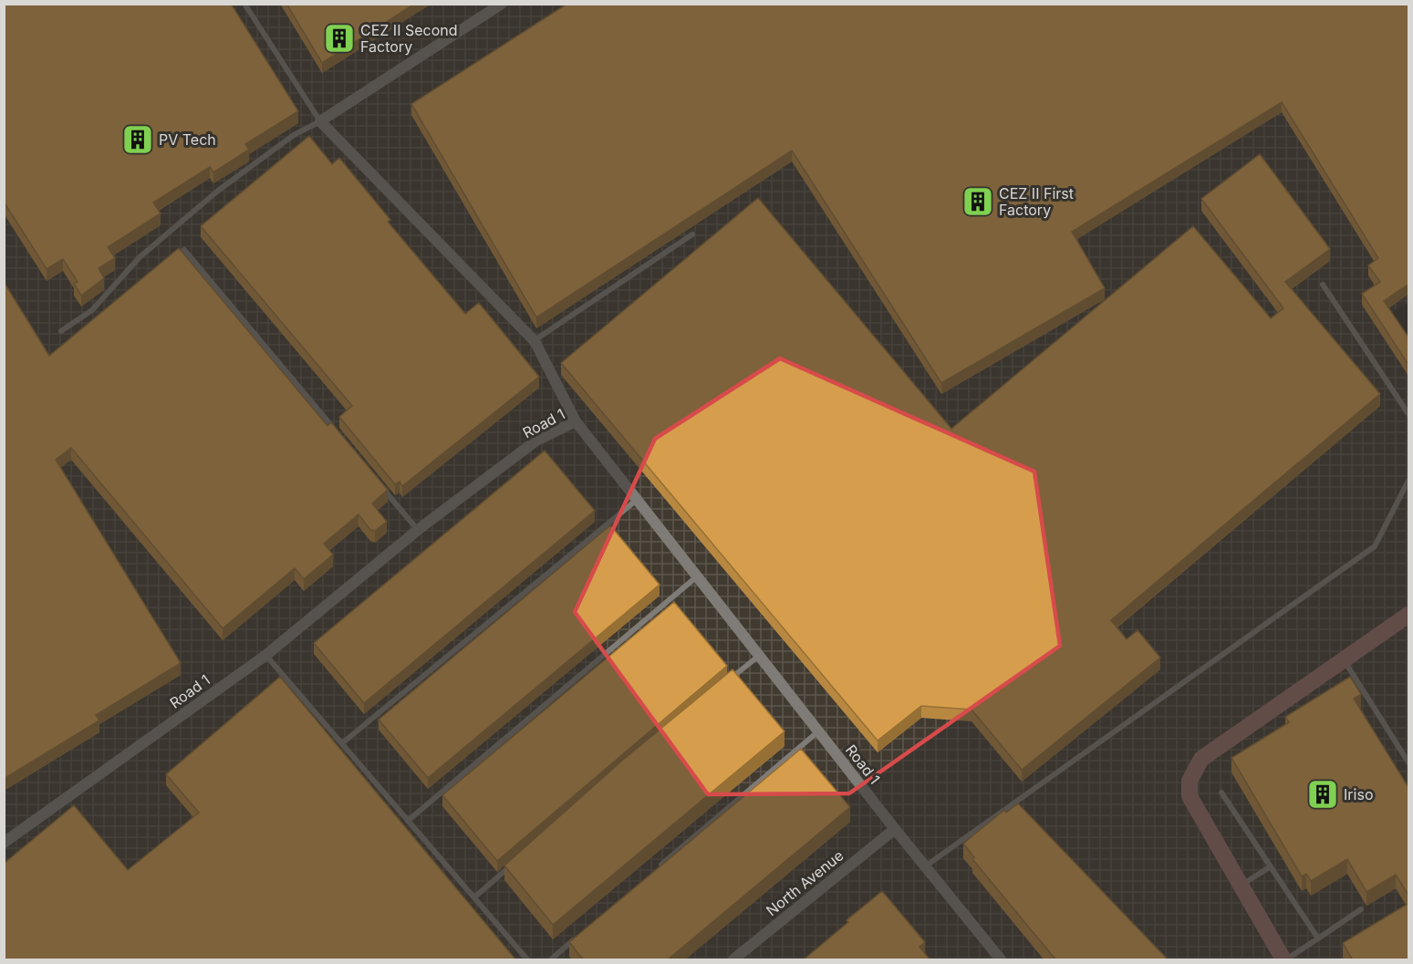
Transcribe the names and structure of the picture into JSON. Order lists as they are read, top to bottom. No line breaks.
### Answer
{"streets":{"street":["Road 1","North Avenue"]},"crossings":[["Road 1","North Avenue"]],"places":{"building":["CEZ II Second Factory","PV Tech","CEZ II First Factory","Iriso"]}}
